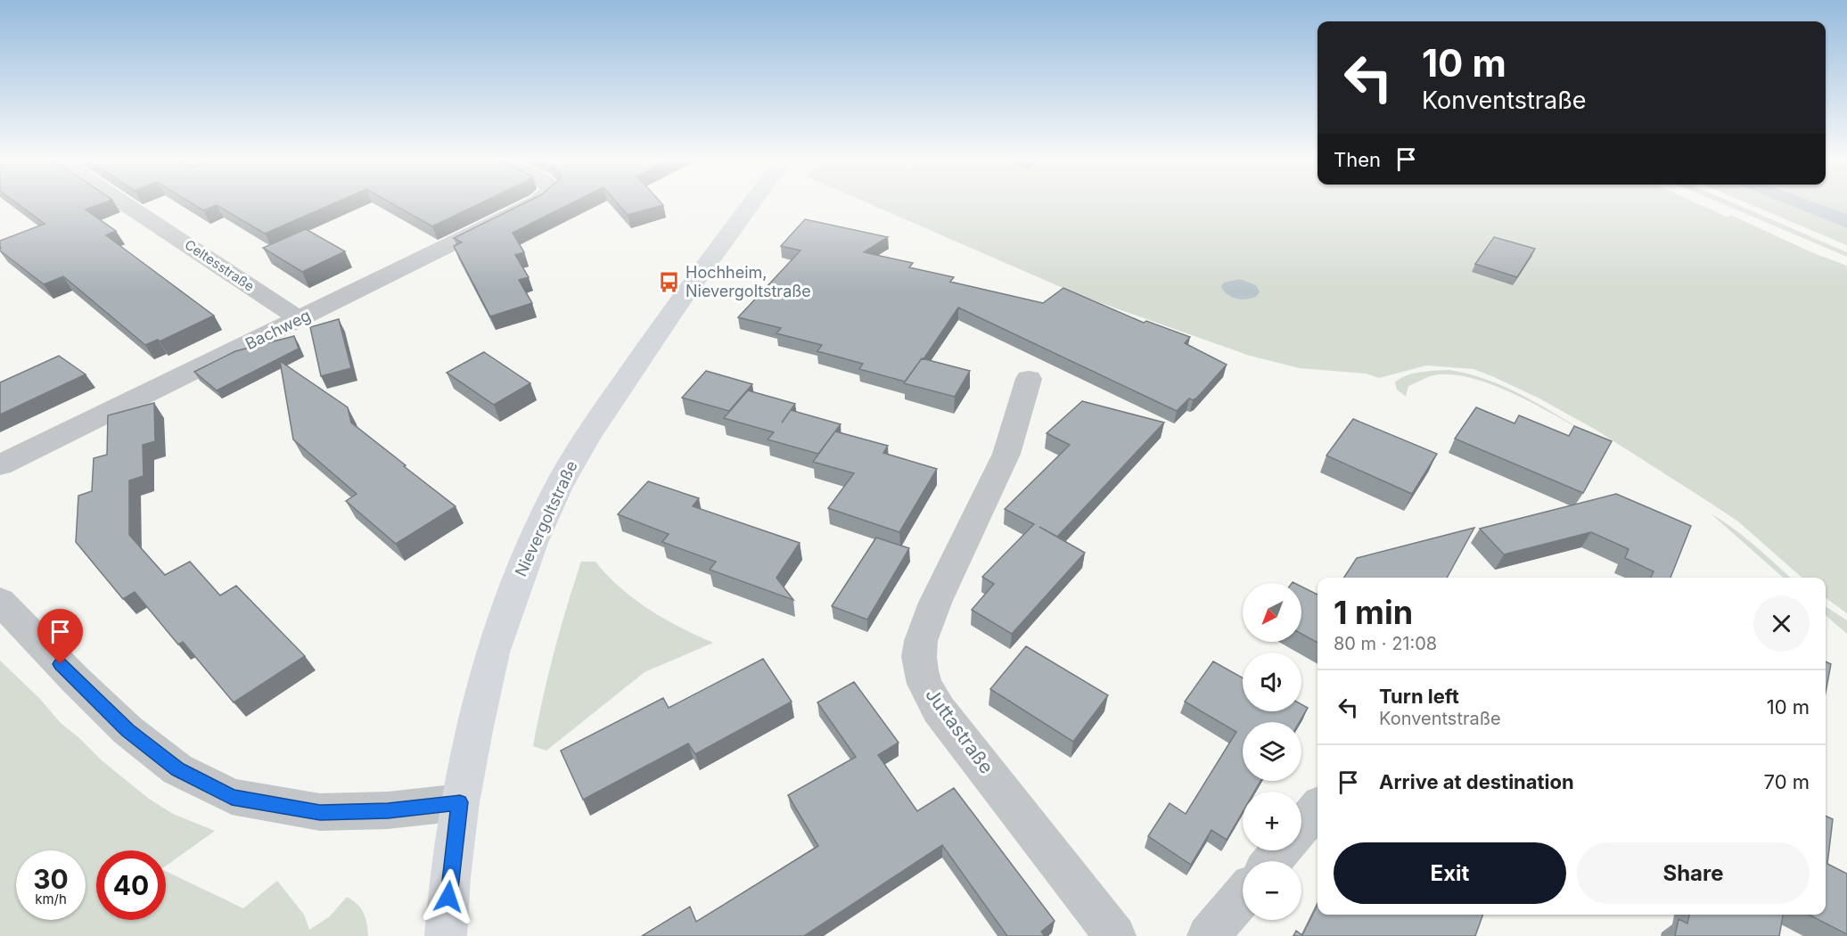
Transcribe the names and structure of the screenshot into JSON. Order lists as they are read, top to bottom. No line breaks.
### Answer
{"streets":{"street":["Celtesstraße","Bachweg","Nievergoltstraße","Juttastraße"]},"crossings":[["Celtesstraße","Bachweg"]],"places":{"bus stop":["Hochheim, Nievergoltstraße"]},"north":"bottom left","page":{"turn":["10 m","Konventstraße"],"then":"Then","heading":["1 min","80 m · 21:08"],"map_buttons":["+","−"],"list":[{"name":"Turn left","note":"Konventstraße","value":"10 m"},{"name":"Arrive at destination","value":"70 m"}],"buttons":["Exit","Share"],"speed":"30 km/h","limit":"40"}}
